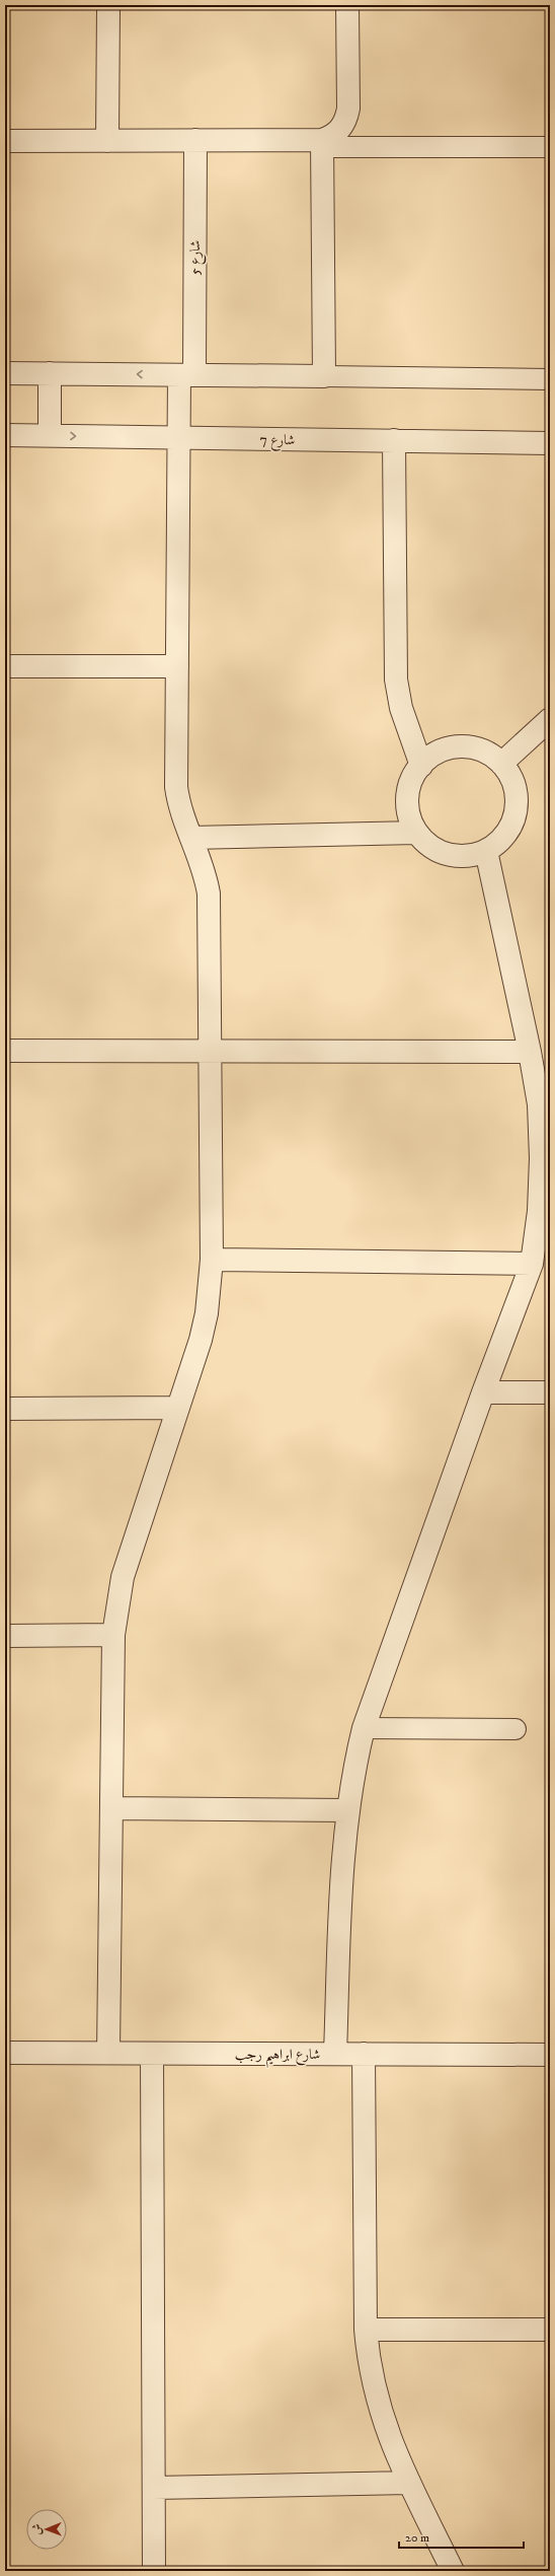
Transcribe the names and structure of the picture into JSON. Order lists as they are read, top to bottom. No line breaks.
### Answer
{"streets":{"street":["شارع 5","شارع 7","شارع ابراهيم رجب"]},"crossings":[["شارع 5","شارع 7"],["شارع 5","شارع ابراهيم رجب"]],"scale_bar":"20 m","north":"left"}
